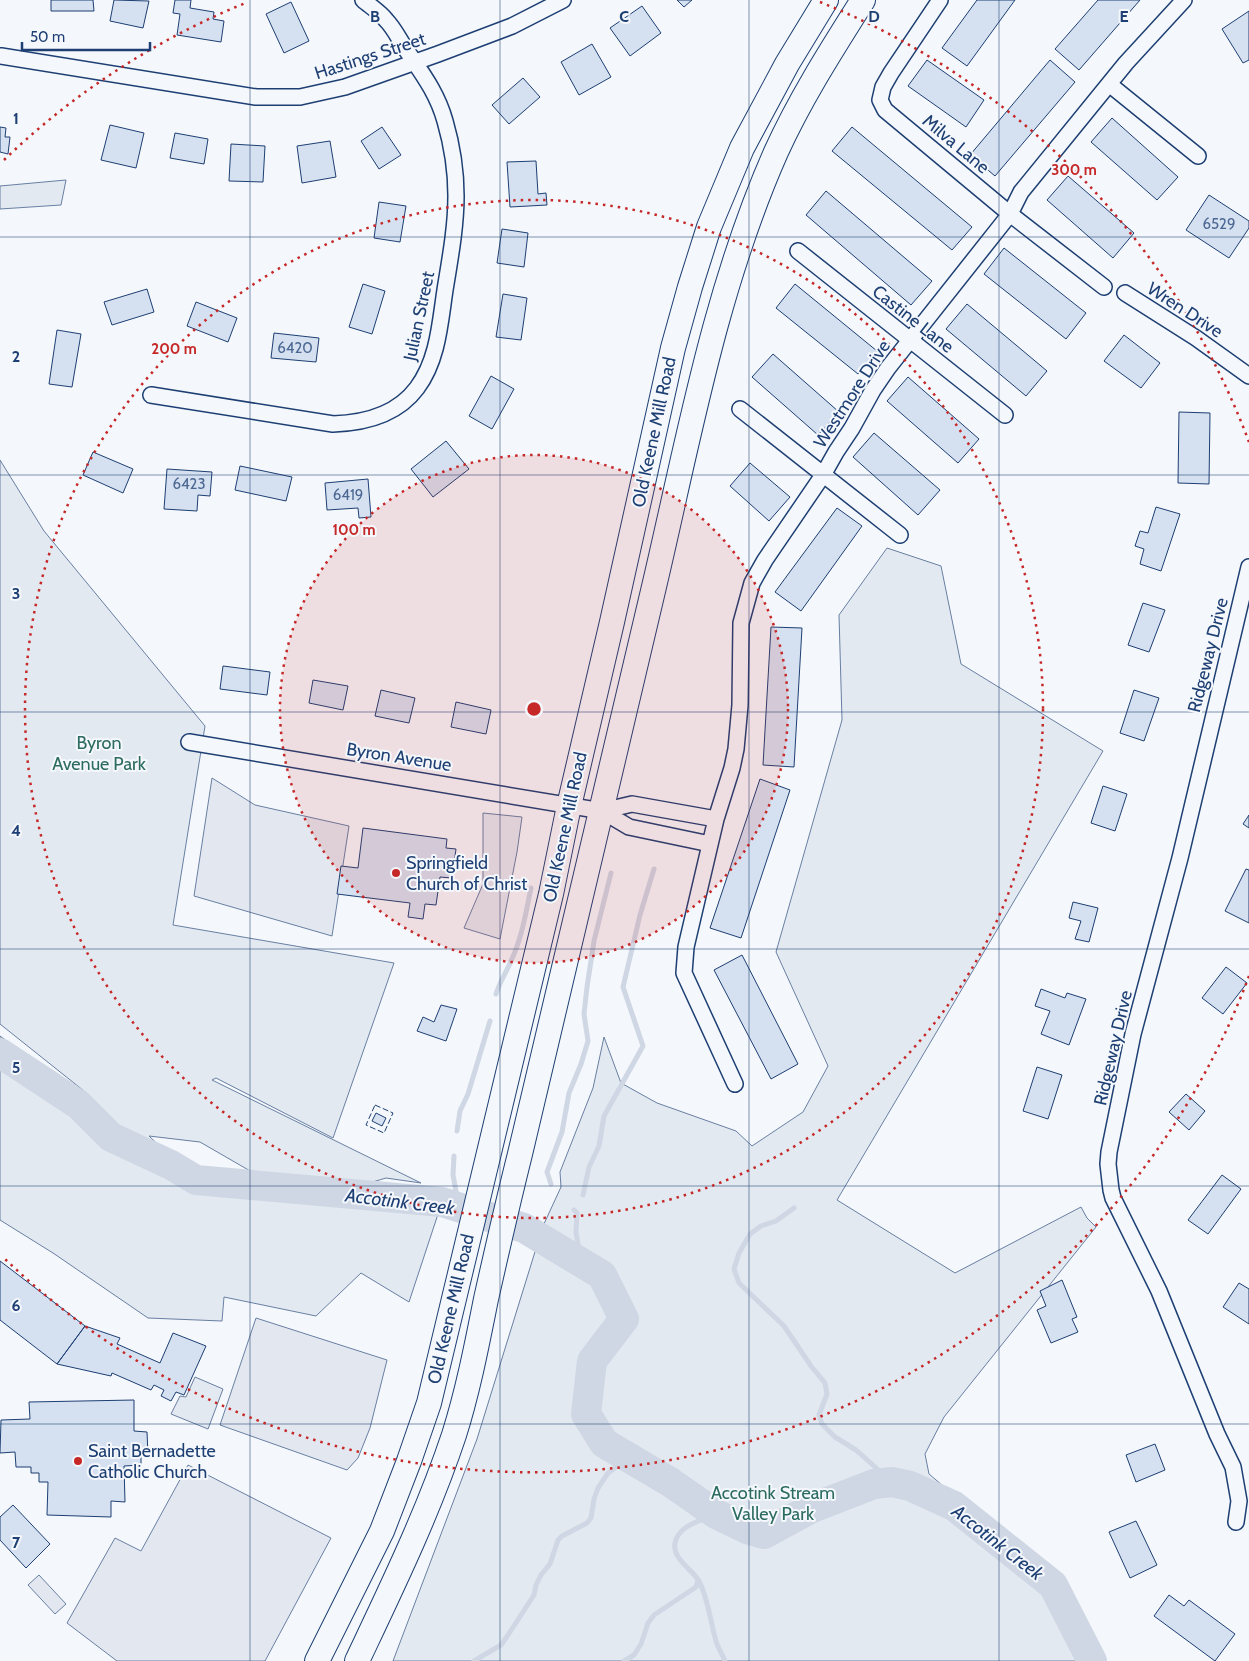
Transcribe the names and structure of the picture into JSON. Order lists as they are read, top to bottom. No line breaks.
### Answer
{"streets":{"main road":["Old Keene Mill Road"],"street":["Hastings Street","Milva Lane","Wren Drive","Julian Street","Castine Lane","Westmore Drive","Ridgeway Drive","Byron Avenue"]},"crossings":[["Hastings Street","Julian Street"],["Milva Lane","Westmore Drive"],["Castine Lane","Westmore Drive"],["Old Keene Mill Road","Byron Avenue"]],"water":["Accotink Creek"],"parks":["Byron Avenue Park","Accotink Stream Valley Park"],"places":["Springfield Church of Christ","Saint Bernadette Catholic Church"],"house_numbers":["6529","6420","6423","6419"],"scale_bar":"50 m","grid":{"columns":["B","C","D","E"],"rows":["1","2","3","4","5","6","7"]},"rings":["300 m","200 m","100 m"]}
